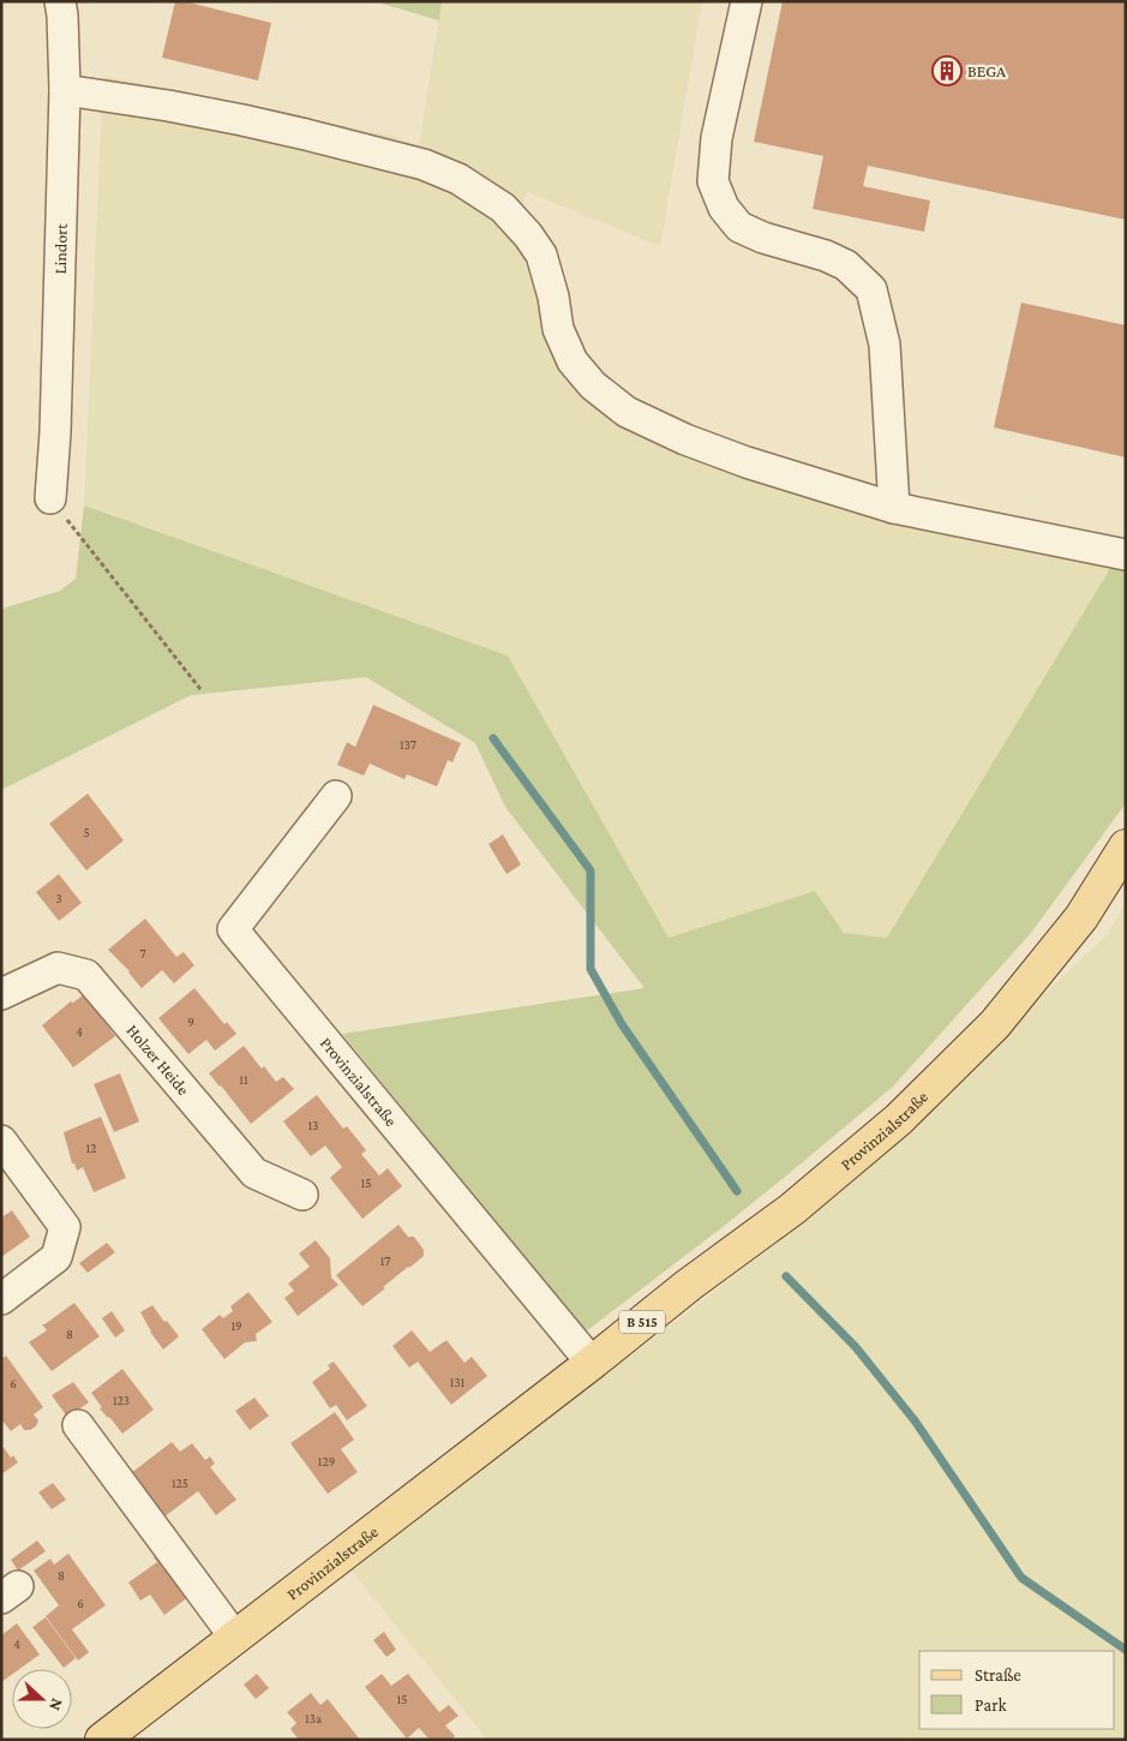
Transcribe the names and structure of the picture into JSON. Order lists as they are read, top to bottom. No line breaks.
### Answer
{"streets":{"main road":["Provinzialstraße","B 515"],"street":["Lindort","Holzer Heide"]},"places":{"building":["BEGA"]},"house_numbers":["137","5","3","7","9","4","11","13","12","15","17","19","8","131","6","123","129","125","8","6","4","15","13a"],"legend":["Straße","Park"],"north":"right"}
